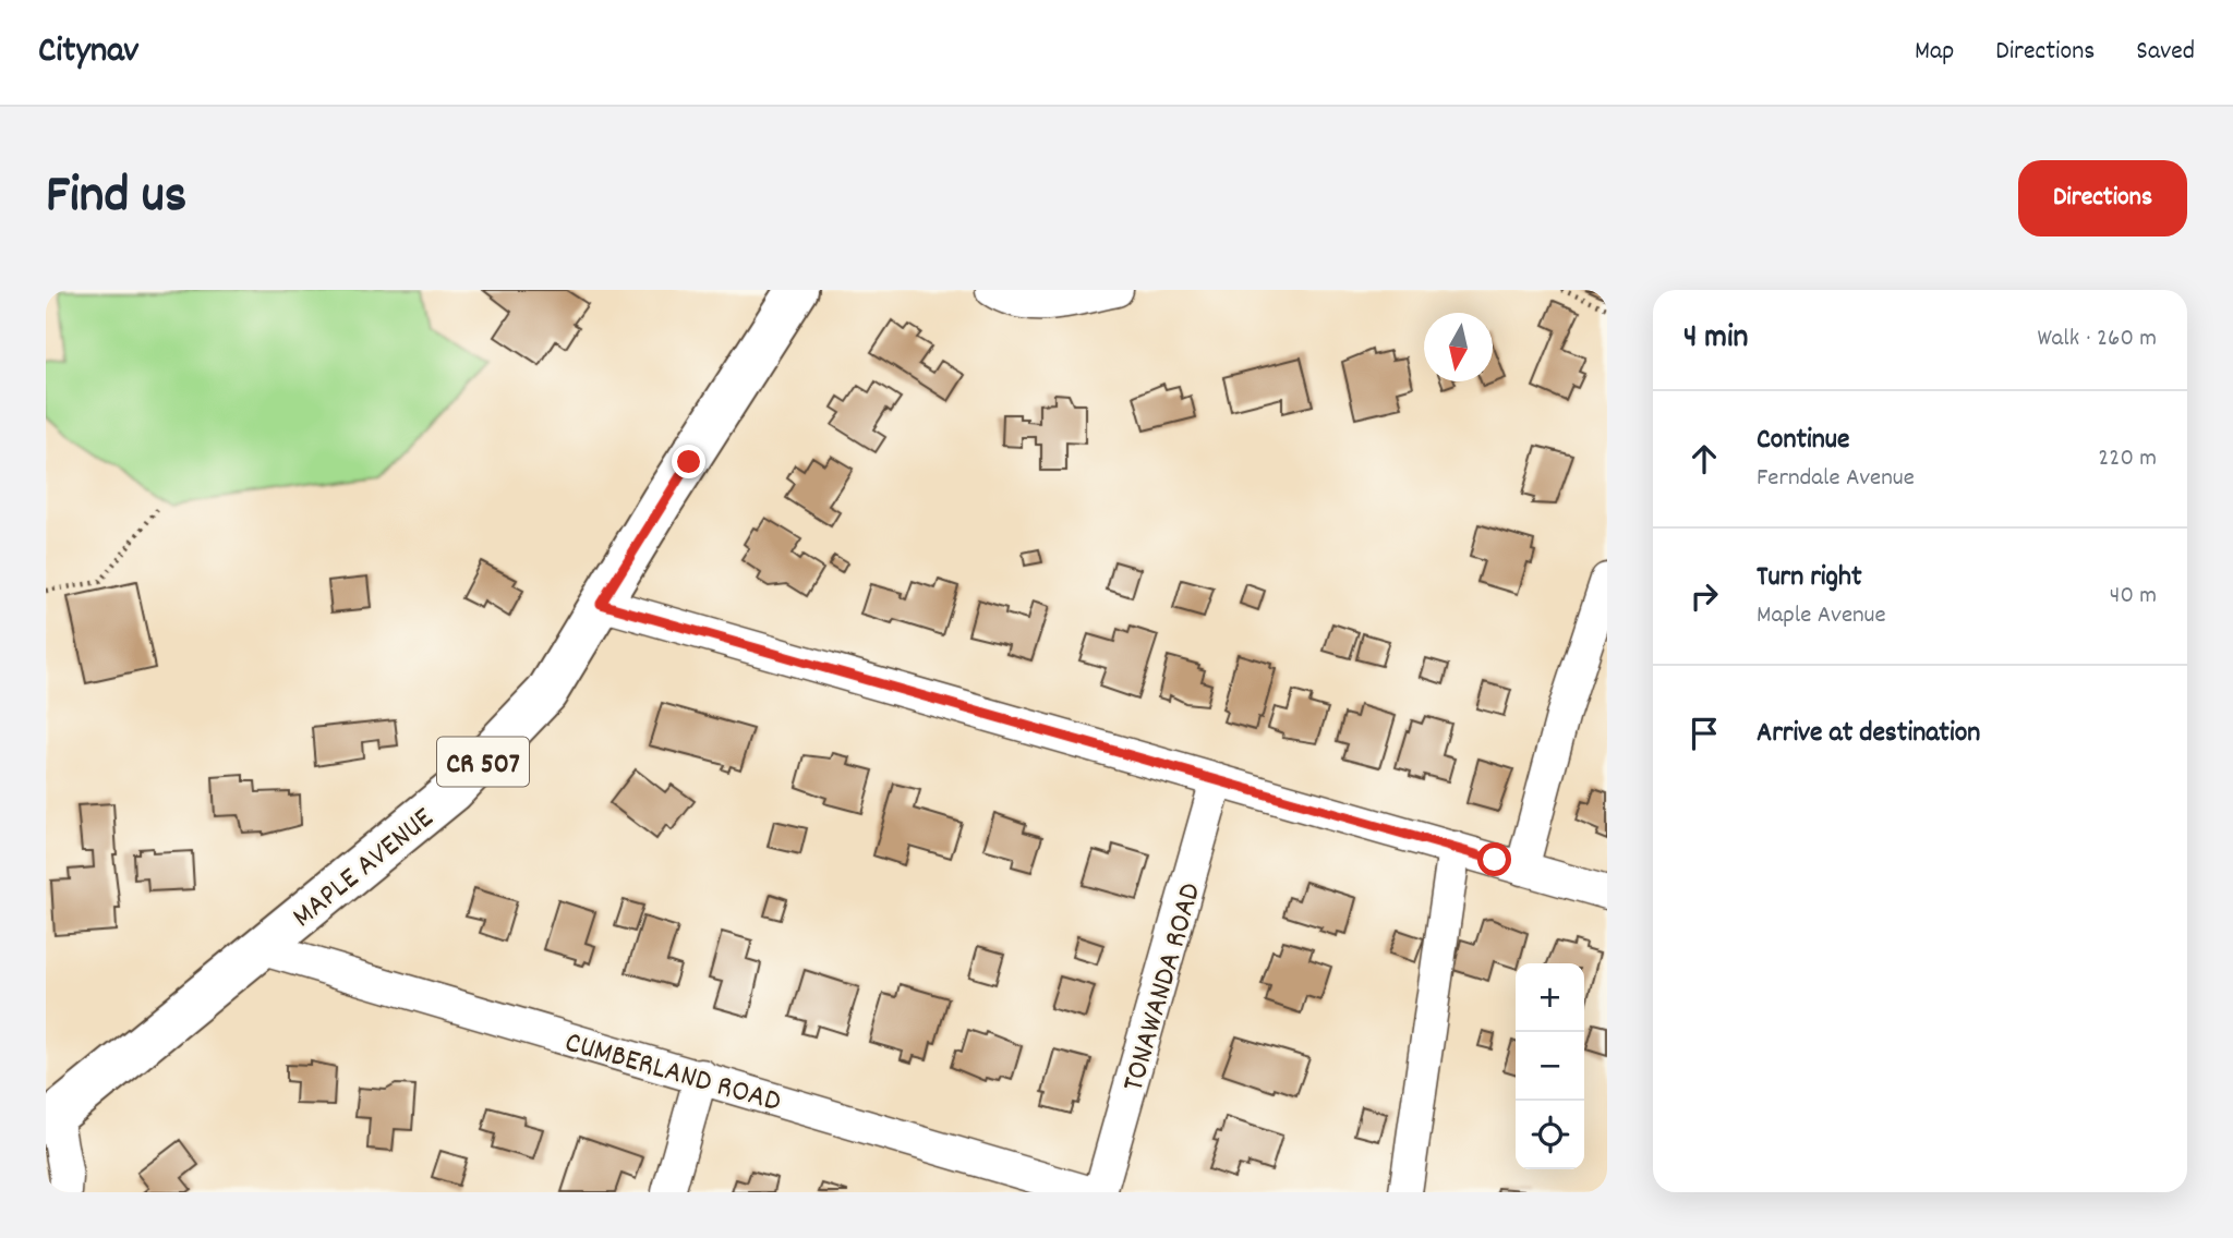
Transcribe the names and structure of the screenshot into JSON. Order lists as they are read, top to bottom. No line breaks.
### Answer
{"streets":{"main road":["CR 507","MAPLE AVENUE"],"street":["TONAWANDA ROAD","CUMBERLAND ROAD"]},"crossings":[["MAPLE AVENUE","CUMBERLAND ROAD"]],"north":"bottom","page":{"header":"Citynav","nav":["Map","Directions","Saved"],"title":"Find us","buttons":"Directions","heading":["4 min","Walk · 260 m"],"list":[["Continue","Ferndale Avenue","220 m"],["Turn right","Maple Avenue","40 m"],"Arrive at destination"],"map_buttons":["+","−"]}}
